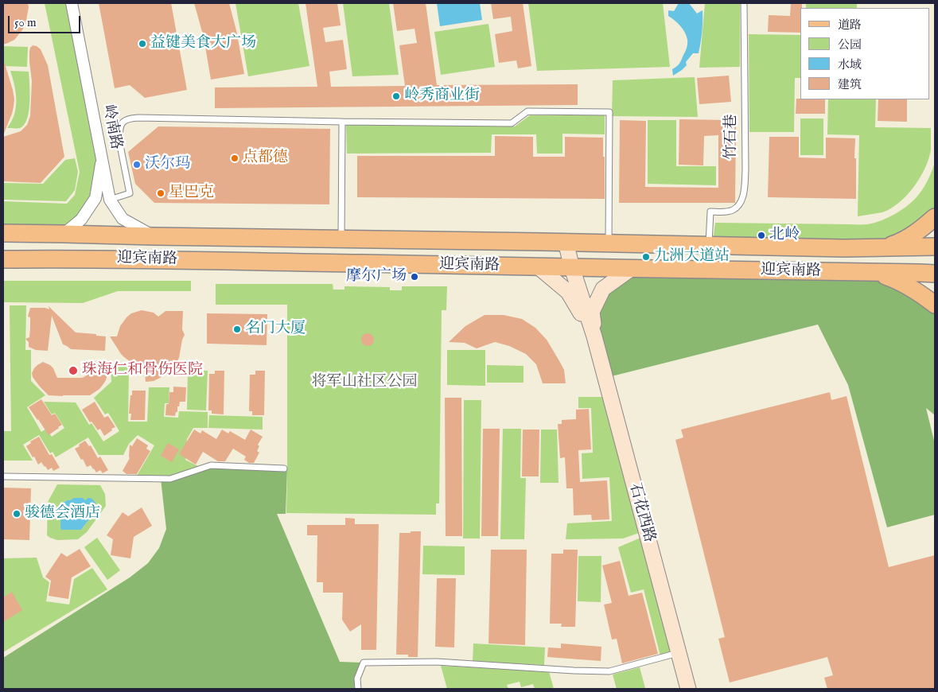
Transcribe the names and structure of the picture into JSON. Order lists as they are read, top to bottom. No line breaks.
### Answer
{"streets":{"main road":["迎宾南路","石花西路"],"street":["岭南路"],"lane":["竹石巷"]},"parks":["将军山社区公园"],"places":["益键美食大广场","岭秀商业街","点都德","沃尔玛","星巴克","北岭","九洲大道站","摩尔广场","名门大厦","珠海仁和骨伤医院","骏德会酒店"],"legend":["道路","公园","水域","建筑"],"scale_bar":"50 m"}
